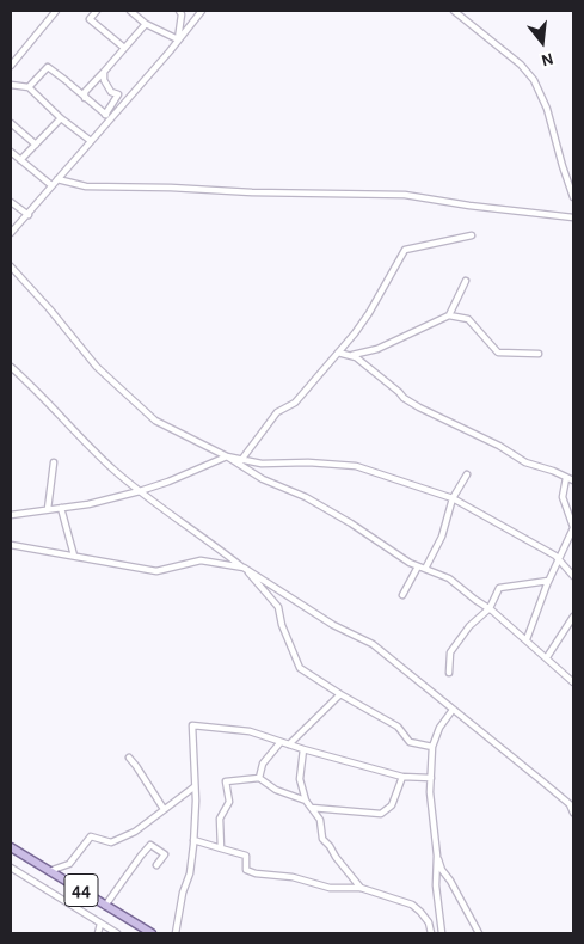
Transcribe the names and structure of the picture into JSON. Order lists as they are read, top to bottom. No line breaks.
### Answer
{"streets":{"main road":["44"]},"north":"bottom"}
